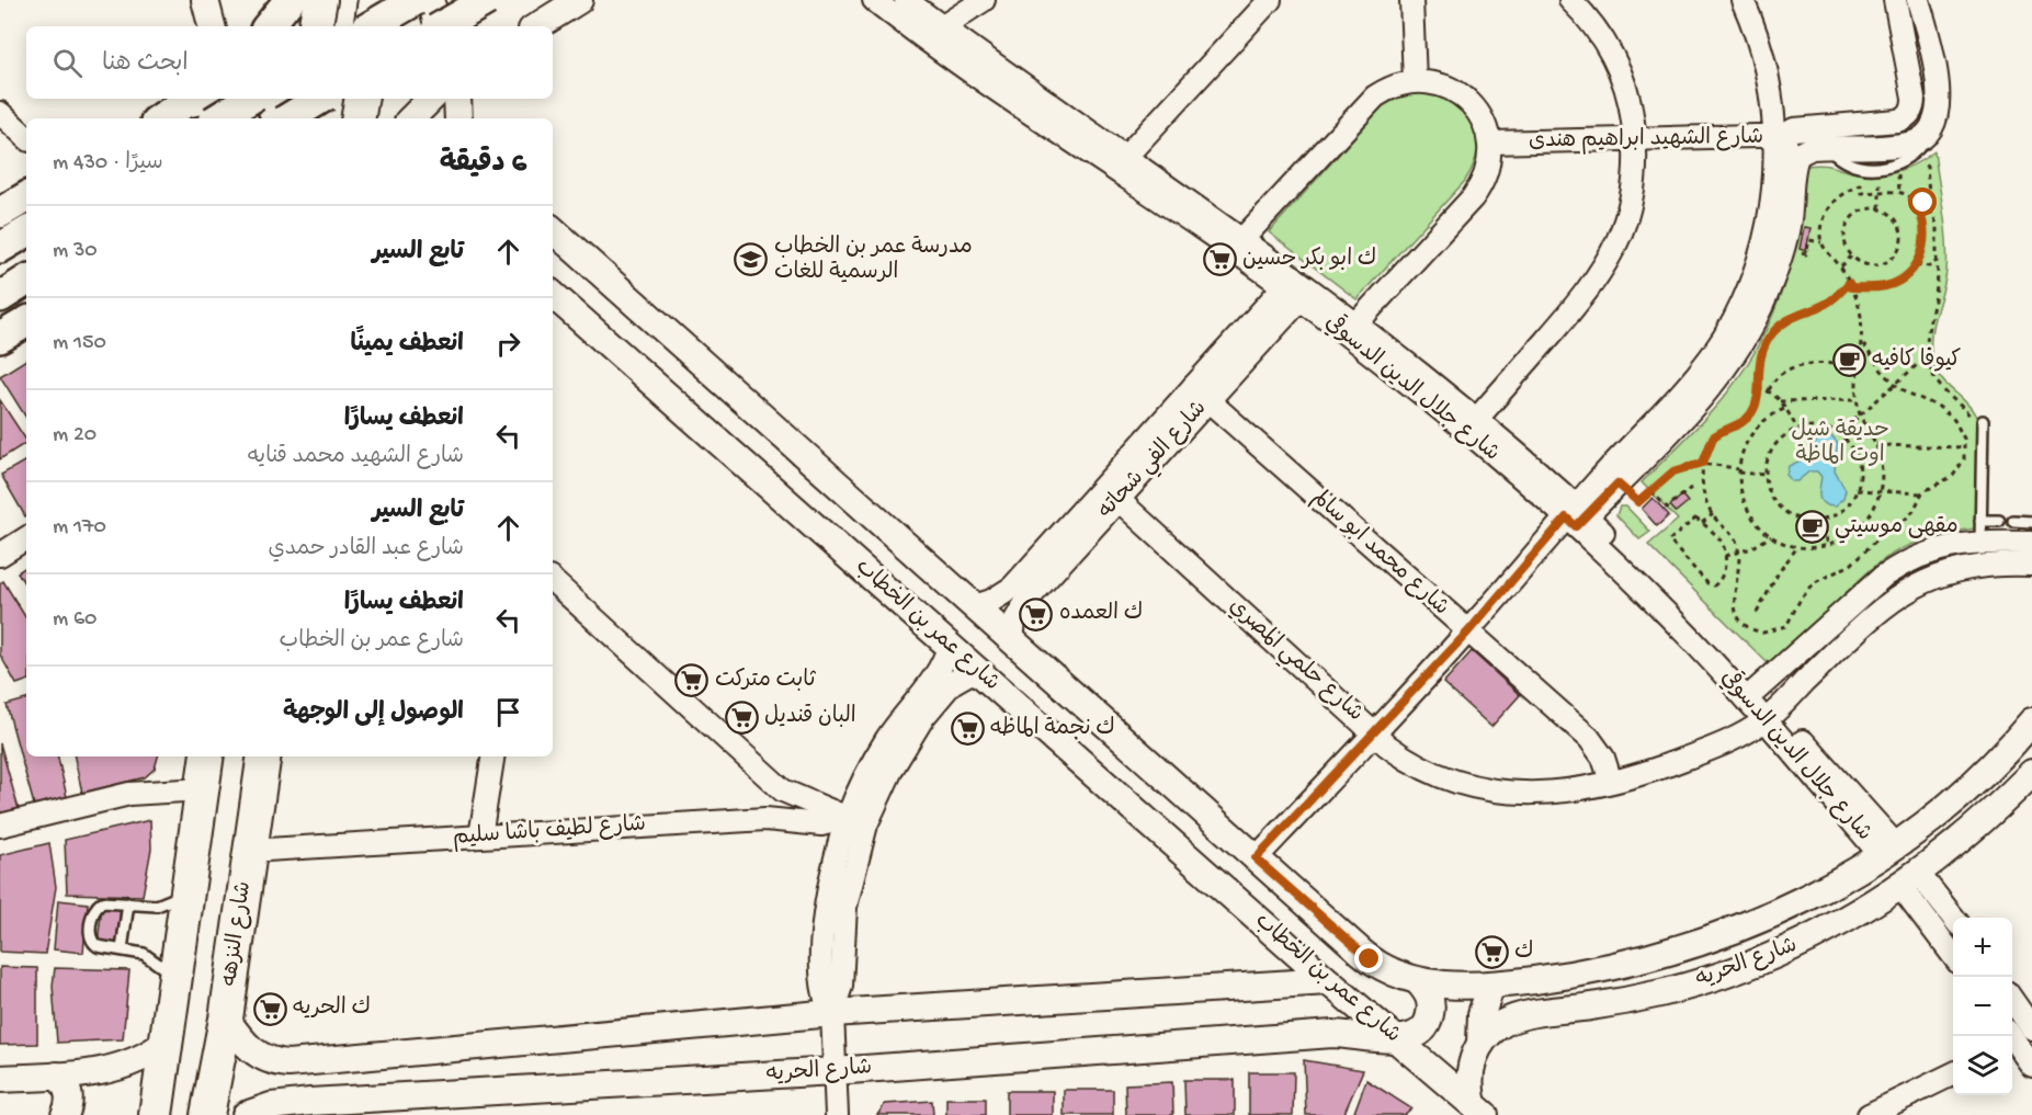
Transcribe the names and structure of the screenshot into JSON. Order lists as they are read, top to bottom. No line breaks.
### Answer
{"streets":{"main road":["شارع النزهه"],"street":["شارع الشهيد ابراهيم هندى","شارع جلال الدين الدسوقي","شارع الفي شحاته","شارع محمد ابو سالم","شارع عمر بن الخطاب","شارع حلمي المصري","شارع لطيف باشا سليم","شارع الحريه"]},"crossings":[["شارع جلال الدين الدسوقي","شارع الفي شحاته"],["شارع جلال الدين الدسوقي","شارع حلمي المصري"],["شارع جلال الدين الدسوقي","شارع الحريه"],["شارع الفي شحاته","شارع محمد ابو سالم"],["شارع الفي شحاته","شارع عمر بن الخطاب"],["شارع الفي شحاته","شارع حلمي المصري"],["شارع محمد ابو سالم","شارع حلمي المصري"],["شارع عمر بن الخطاب","شارع الحريه"],["شارع لطيف باشا سليم","شارع النزهه"]],"parks":["حديقة شيل اوت الماظة"],"places":{"school or university":["مدرسة عمر بن الخطاب الرسمية للغات"],"supermarket":["ك ابو بكر حسين","ك العمده","ثابت متركت","البان قنديل","ك نجمة الماظه","ك","ك الحريه"],"cafe":["كيوفا كافيه","مقهى موسيتي"]},"page":{"search":"ابحث هنا","heading":["6 دقيقة","سيرًا · 430 m"],"list":[["تابع السير","30 m"],["انعطف يمينًا","150 m"],["انعطف يسارًا","شارع الشهيد محمد قنايه","20 m"],["تابع السير","شارع عبد القادر حمدي","170 m"],["انعطف يسارًا","شارع عمر بن الخطاب","60 m"],"الوصول إلى الوجهة"],"map_buttons":["+","−"]}}
